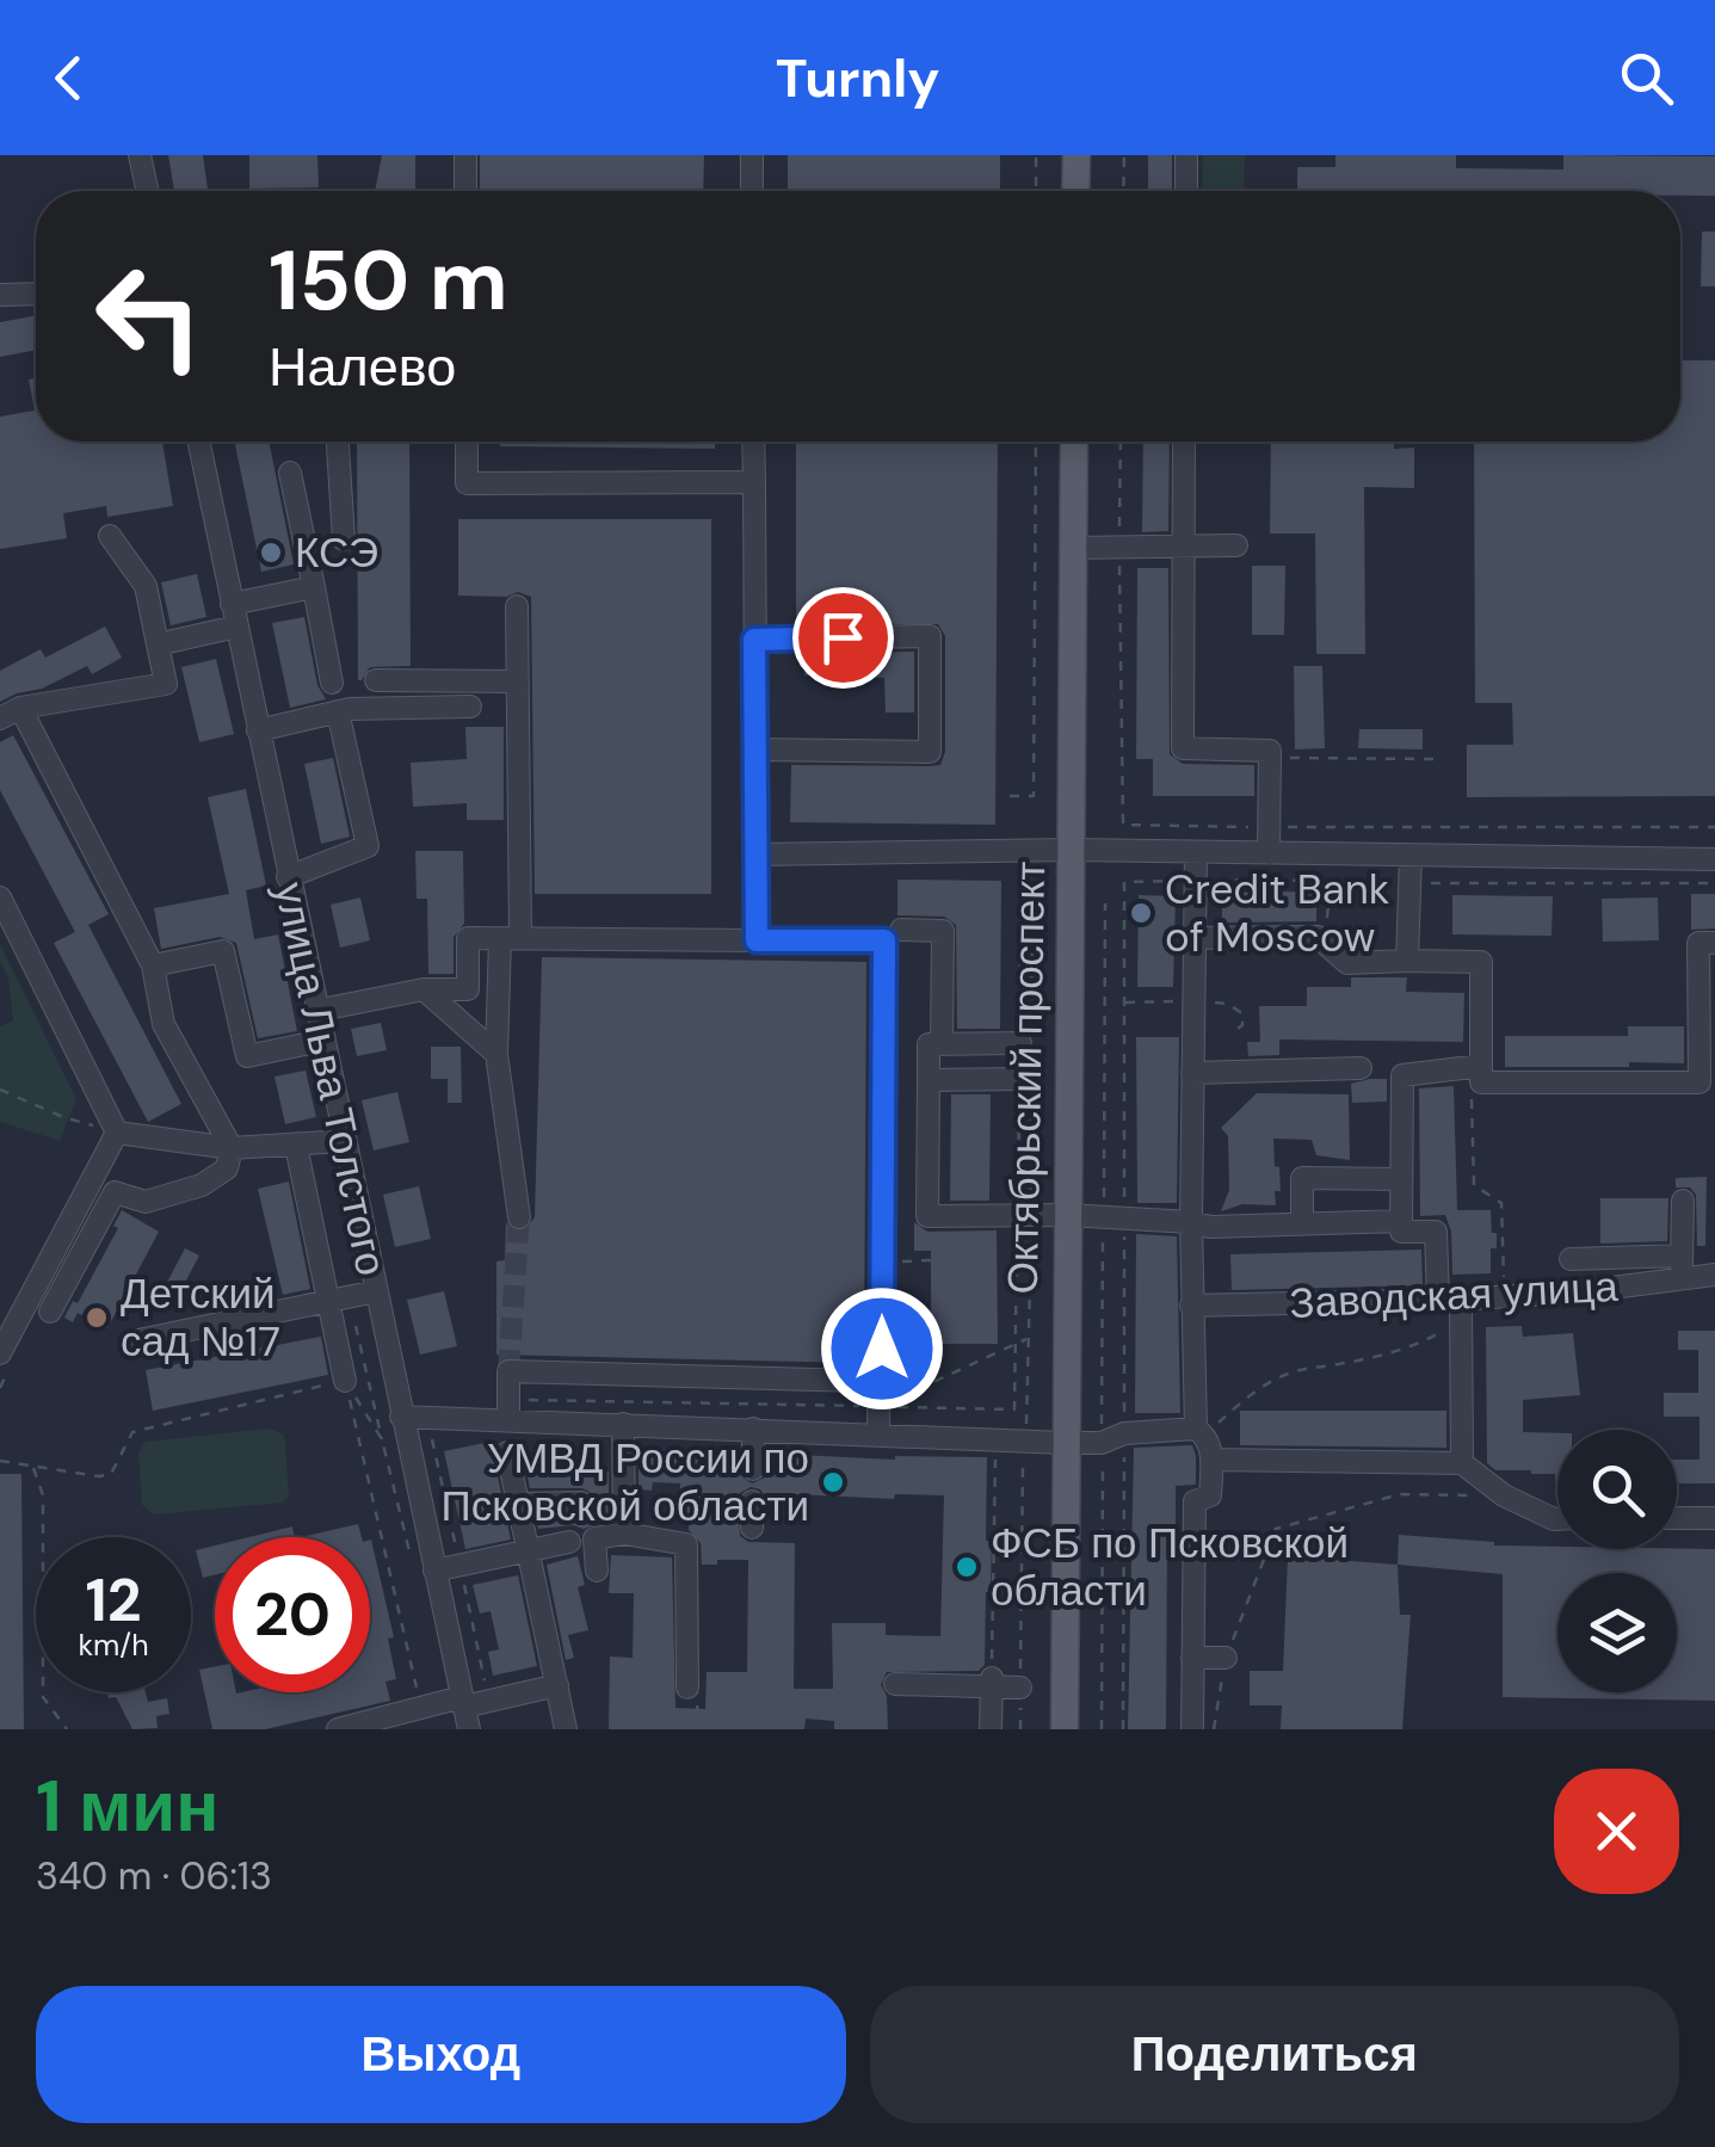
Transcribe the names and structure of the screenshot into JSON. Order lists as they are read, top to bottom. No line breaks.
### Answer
{"streets":{"main road":["Октябрьский проспект"],"street":["улица Льва Толстого","Заводская улица"]},"places":["КСЭ","Credit Bank of Moscow","Детский сад №17","УМВД России по Псковской области","ФСБ по Псковской области"],"page":{"header":"Turnly","turn":["150 m","Налево"],"speed":"12 km/h","limit":"20","heading":["1 мин","340 m · 06:13"],"buttons":["Выход","Поделиться"]}}
